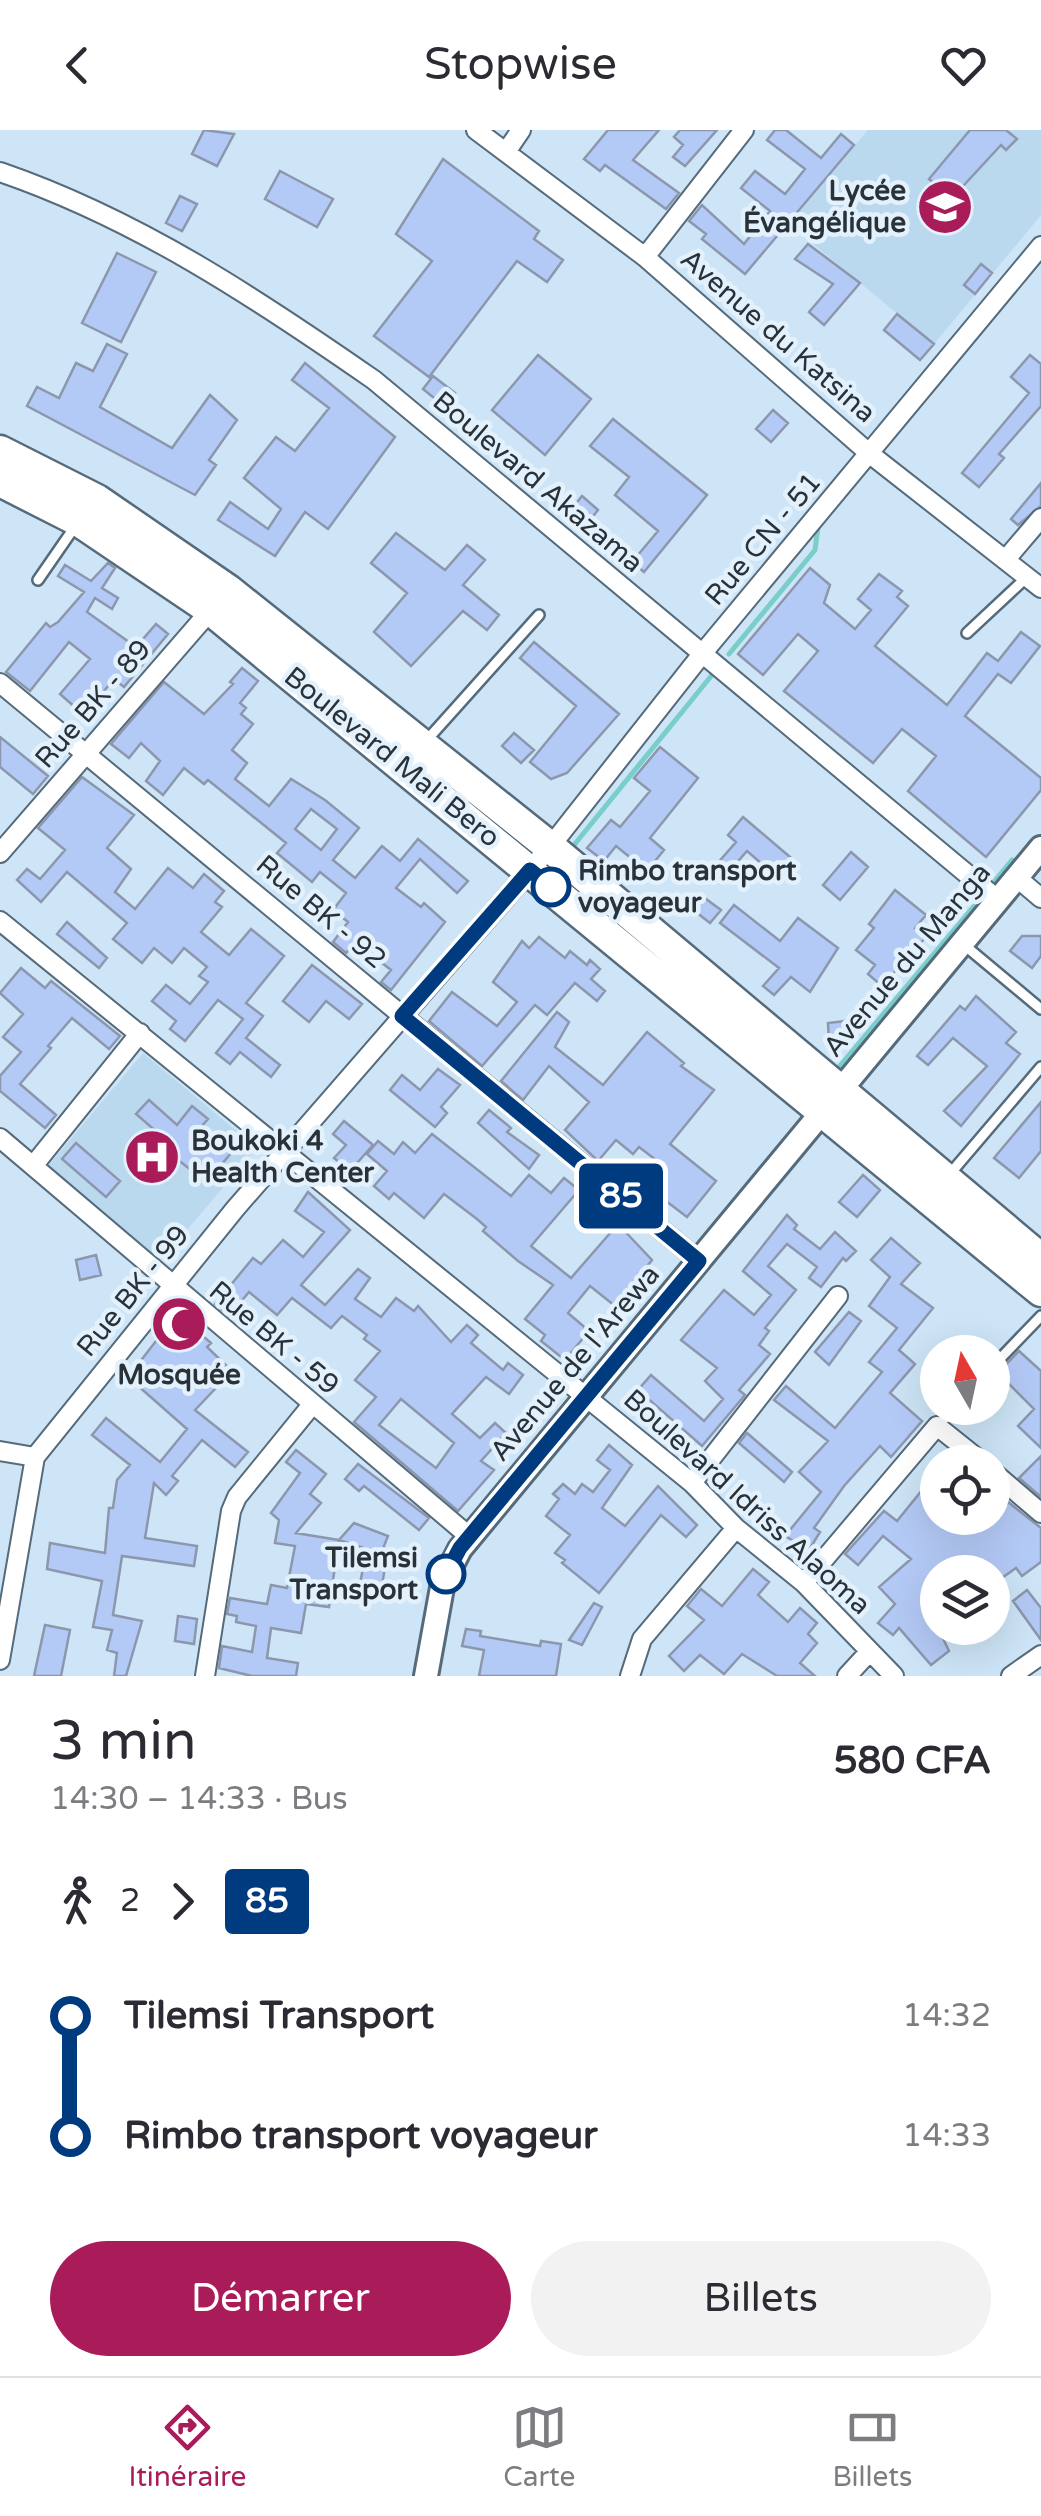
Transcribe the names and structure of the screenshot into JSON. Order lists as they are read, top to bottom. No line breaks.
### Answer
{"streets":{"main road":["Boulevard Mali Bero"],"street":["Avenue du Katsina","Boulevard Akazama","Rue CN - 51","Rue BK - 89","Rue BK - 92","Avenue du Manga","Rue BK - 99","Rue BK - 59","Avenue de l'Arewa","Boulevard Idriss Alaoma"]},"crossings":[["Avenue du Katsina","Rue CN - 51"],["Boulevard Akazama","Rue CN - 51"],["Boulevard Akazama","Avenue du Manga"],["Rue CN - 51","Boulevard Mali Bero"],["Rue CN - 51","Rue BK - 99"],["Rue BK - 89","Boulevard Mali Bero"],["Rue BK - 89","Rue BK - 92"],["Boulevard Mali Bero","Avenue du Manga"],["Boulevard Mali Bero","Rue BK - 99"],["Boulevard Mali Bero","Avenue de l'Arewa"],["Rue BK - 92","Rue BK - 99"],["Rue BK - 92","Avenue de l'Arewa"],["Avenue du Manga","Avenue de l'Arewa"],["Rue BK - 99","Rue BK - 59"],["Rue BK - 99","Boulevard Idriss Alaoma"],["Rue BK - 59","Avenue de l'Arewa"],["Avenue de l'Arewa","Boulevard Idriss Alaoma"]],"places":{"school or university":["Lycée Évangélique"],"other":["Rimbo transport voyageur","Tilemsi Transport"],"hospital":["Boukoki 4 Health Center"],"mosque":["Mosquée"]},"lines":["bus line 85"],"north":"top","page":{"header":"Stopwise","on_map":"85","heading":["3 min","14:30 – 14:33 · Bus","580 CFA"],"legs":["2","85"],"list":[{"name":"Tilemsi Transport","value":"14:32"},{"name":"Rimbo transport voyageur","value":"14:33"}],"buttons":["Démarrer","Billets"],"tabs":["Itinéraire","Carte","Billets"]}}
